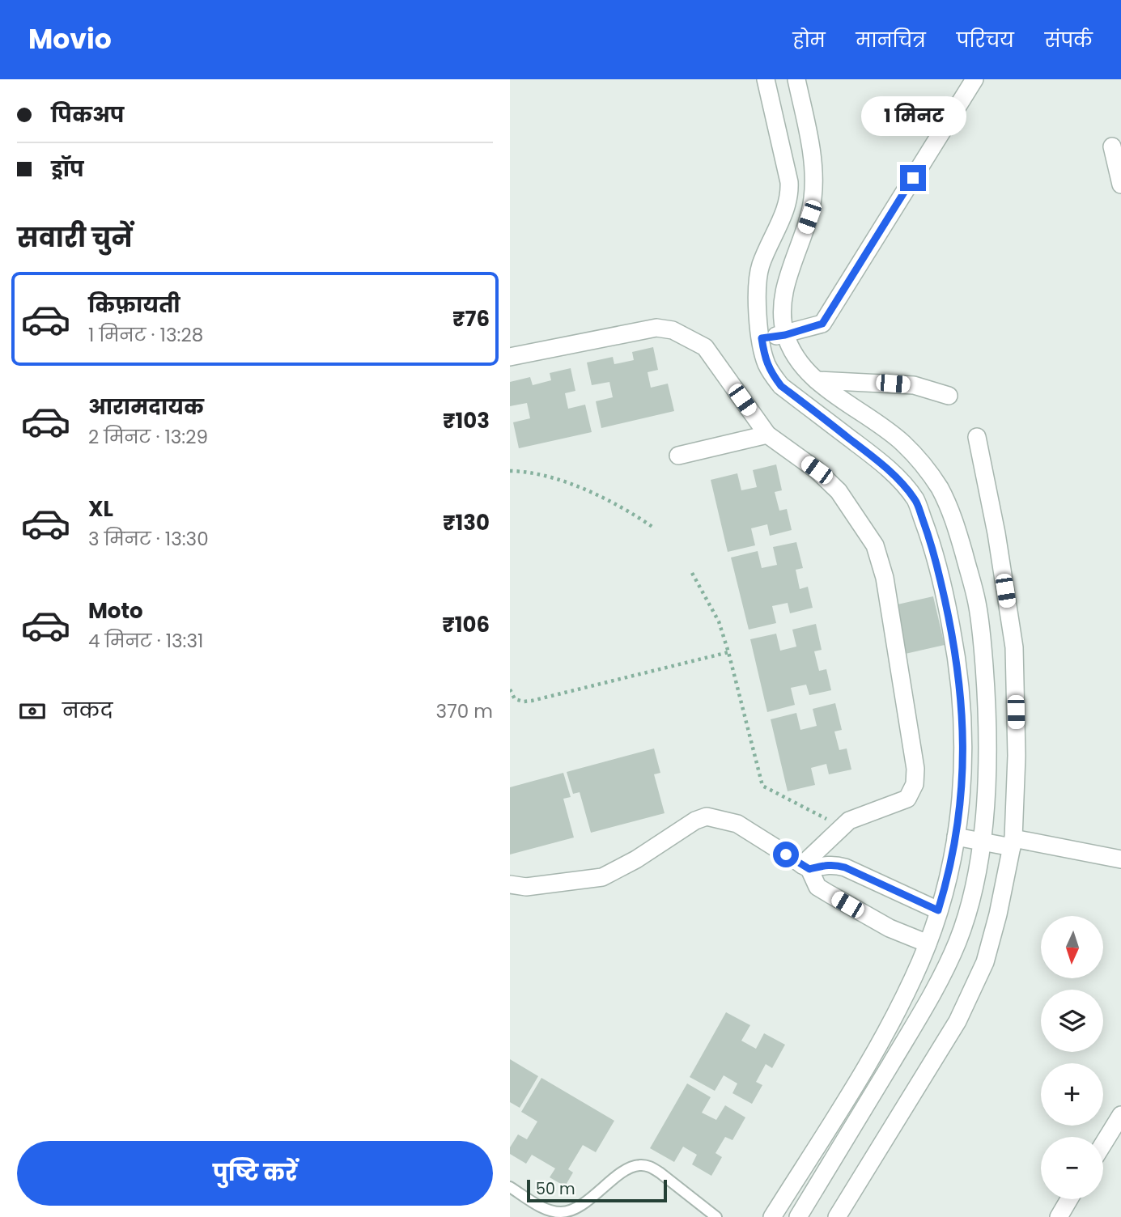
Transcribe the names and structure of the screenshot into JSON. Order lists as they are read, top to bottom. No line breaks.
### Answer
{"scale_bar":"50 m","north":"bottom","page":{"header":"Movio","nav":["होम","मानचित्र","परिचय","संपर्क"],"banner":["पिकअप","ड्रॉप"],"bubble":"1 मिनट","heading":"सवारी चुनें","list":[{"name":"किफ़ायती","note":"1 मिनट · 13:28","value":"₹76"},{"name":"आरामदायक","note":"2 मिनट · 13:29","value":"₹103"},{"name":"XL","note":"3 मिनट · 13:30","value":"₹130"},{"name":"Moto","note":"4 मिनट · 13:31","value":"₹106"}],"pay":["नकद","370 m"],"map_buttons":["+","−"],"buttons":"पुष्टि करें","scale":"50 m"}}
